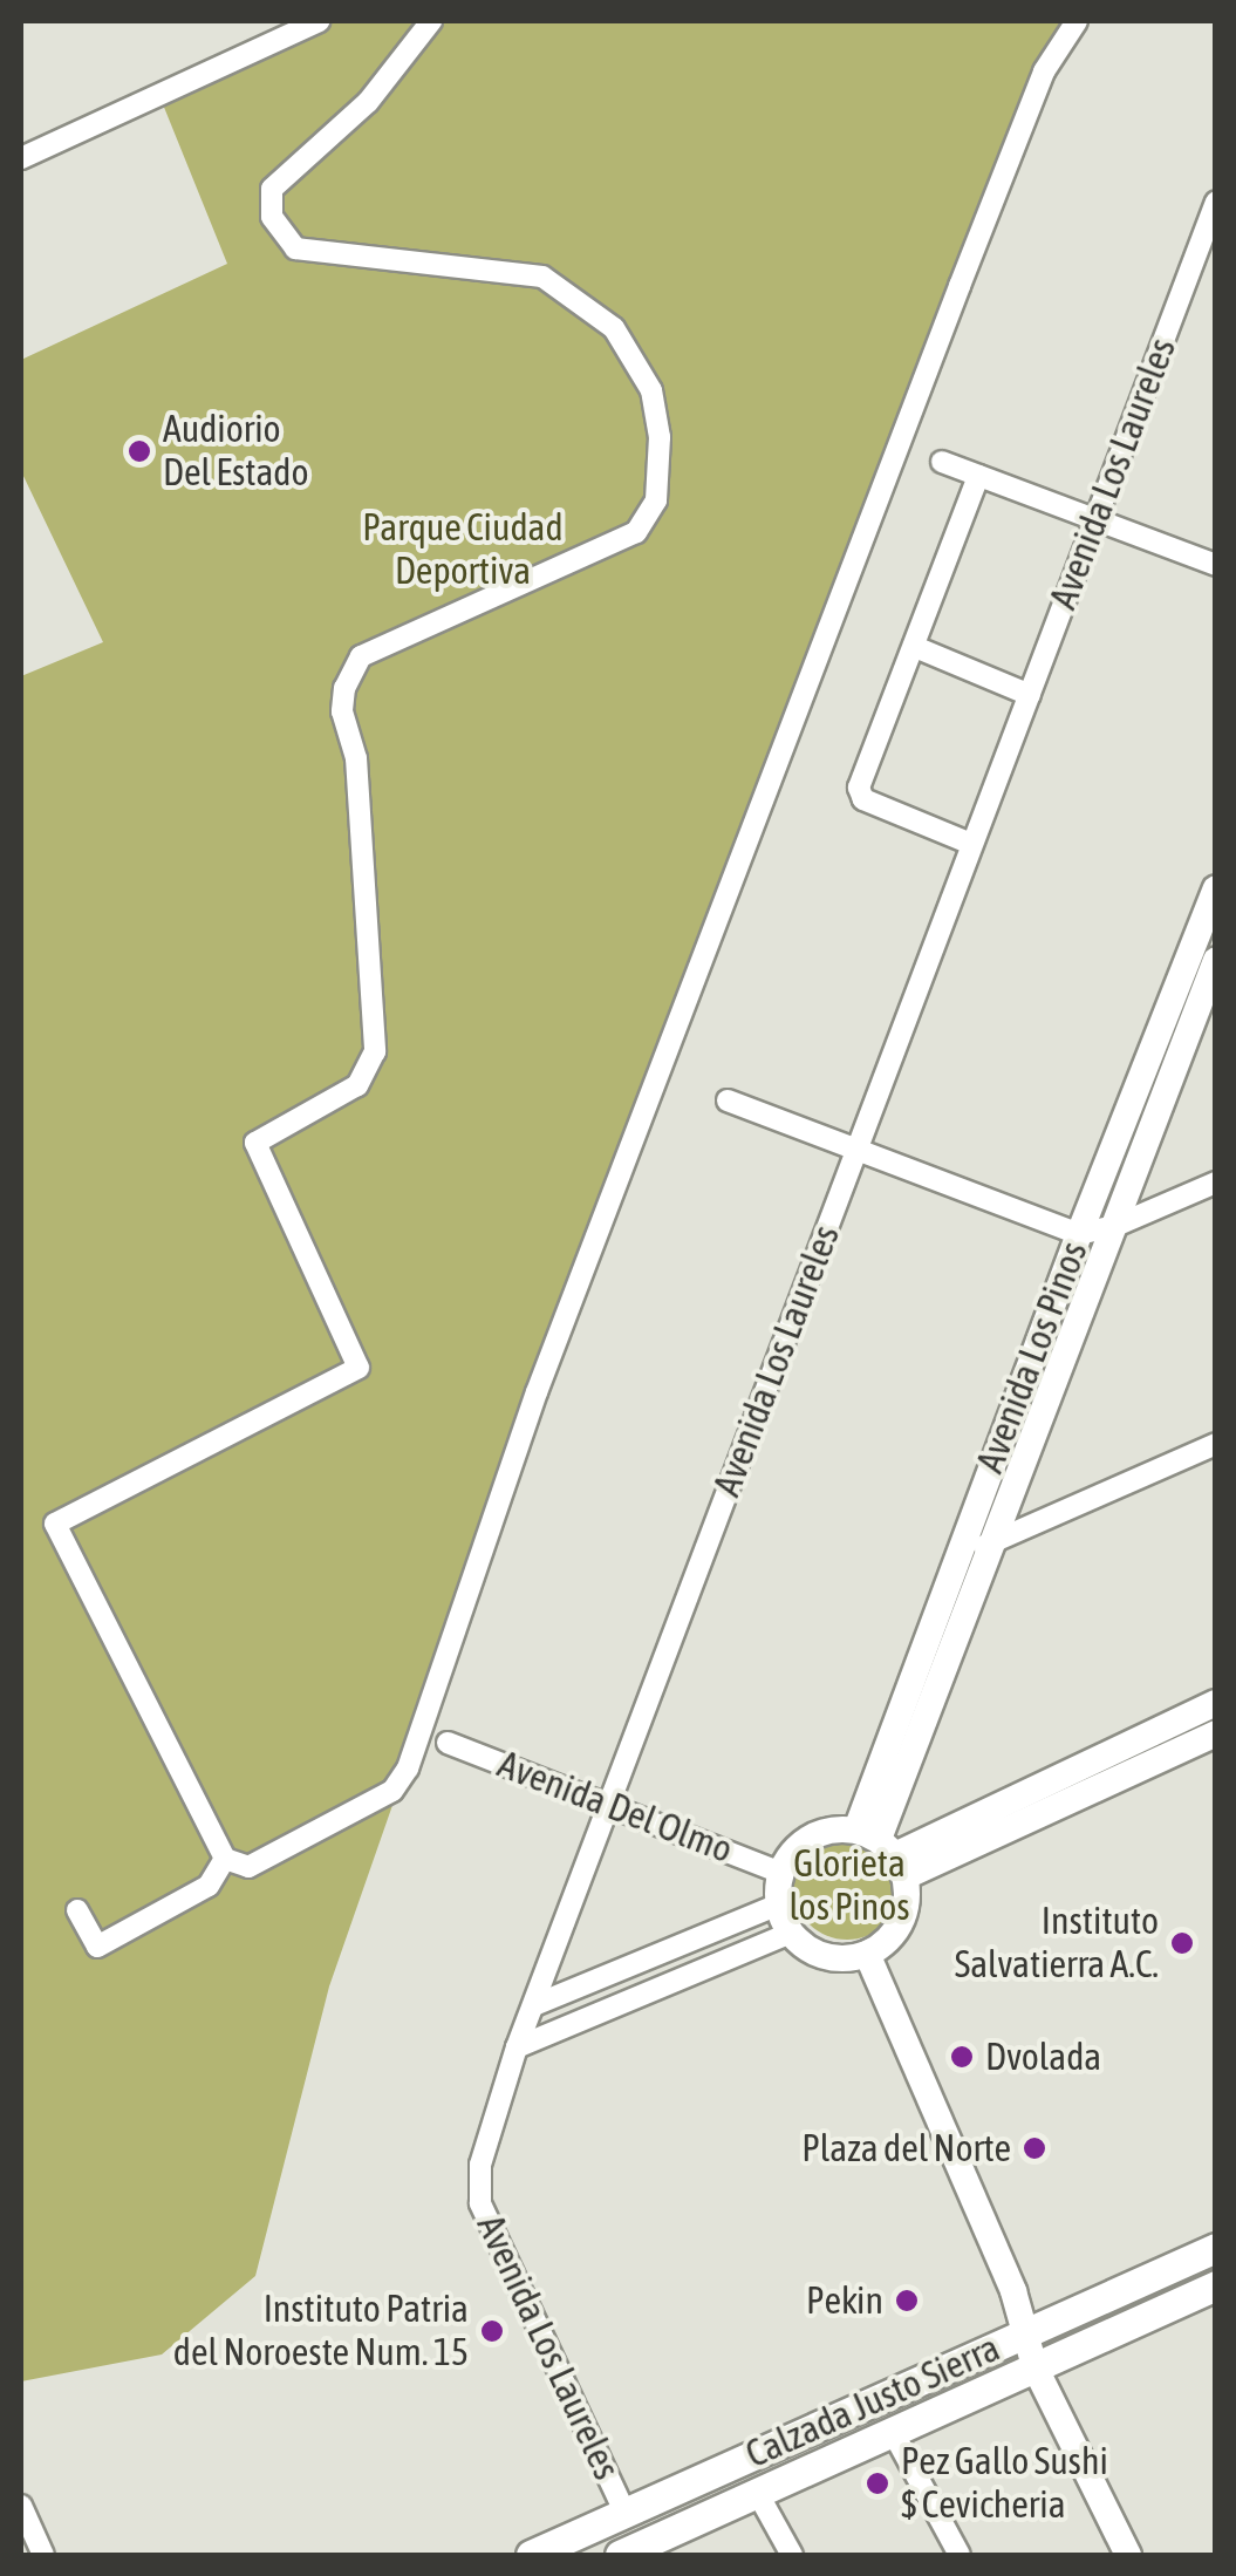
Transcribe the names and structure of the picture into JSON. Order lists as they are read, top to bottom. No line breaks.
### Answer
{"streets":{"main road":["Calzada Justo Sierra"],"street":["Avenida Los Laureles","Avenida Los Pinos","Avenida Del Olmo"]},"crossings":[["Avenida Los Laureles","Avenida Del Olmo"],["Avenida Los Laureles","Calzada Justo Sierra"],["Avenida Los Pinos","Avenida Del Olmo"]],"parks":["Parque Ciudad Deportiva","Glorieta los Pinos"],"places":["Audiorio Del Estado","Instituto Salvatierra A.C.","Dvolada","Plaza del Norte","Pekin","Instituto Patria del Noroeste Num. 15","Pez Gallo Sushi $ Cevicheria"]}
